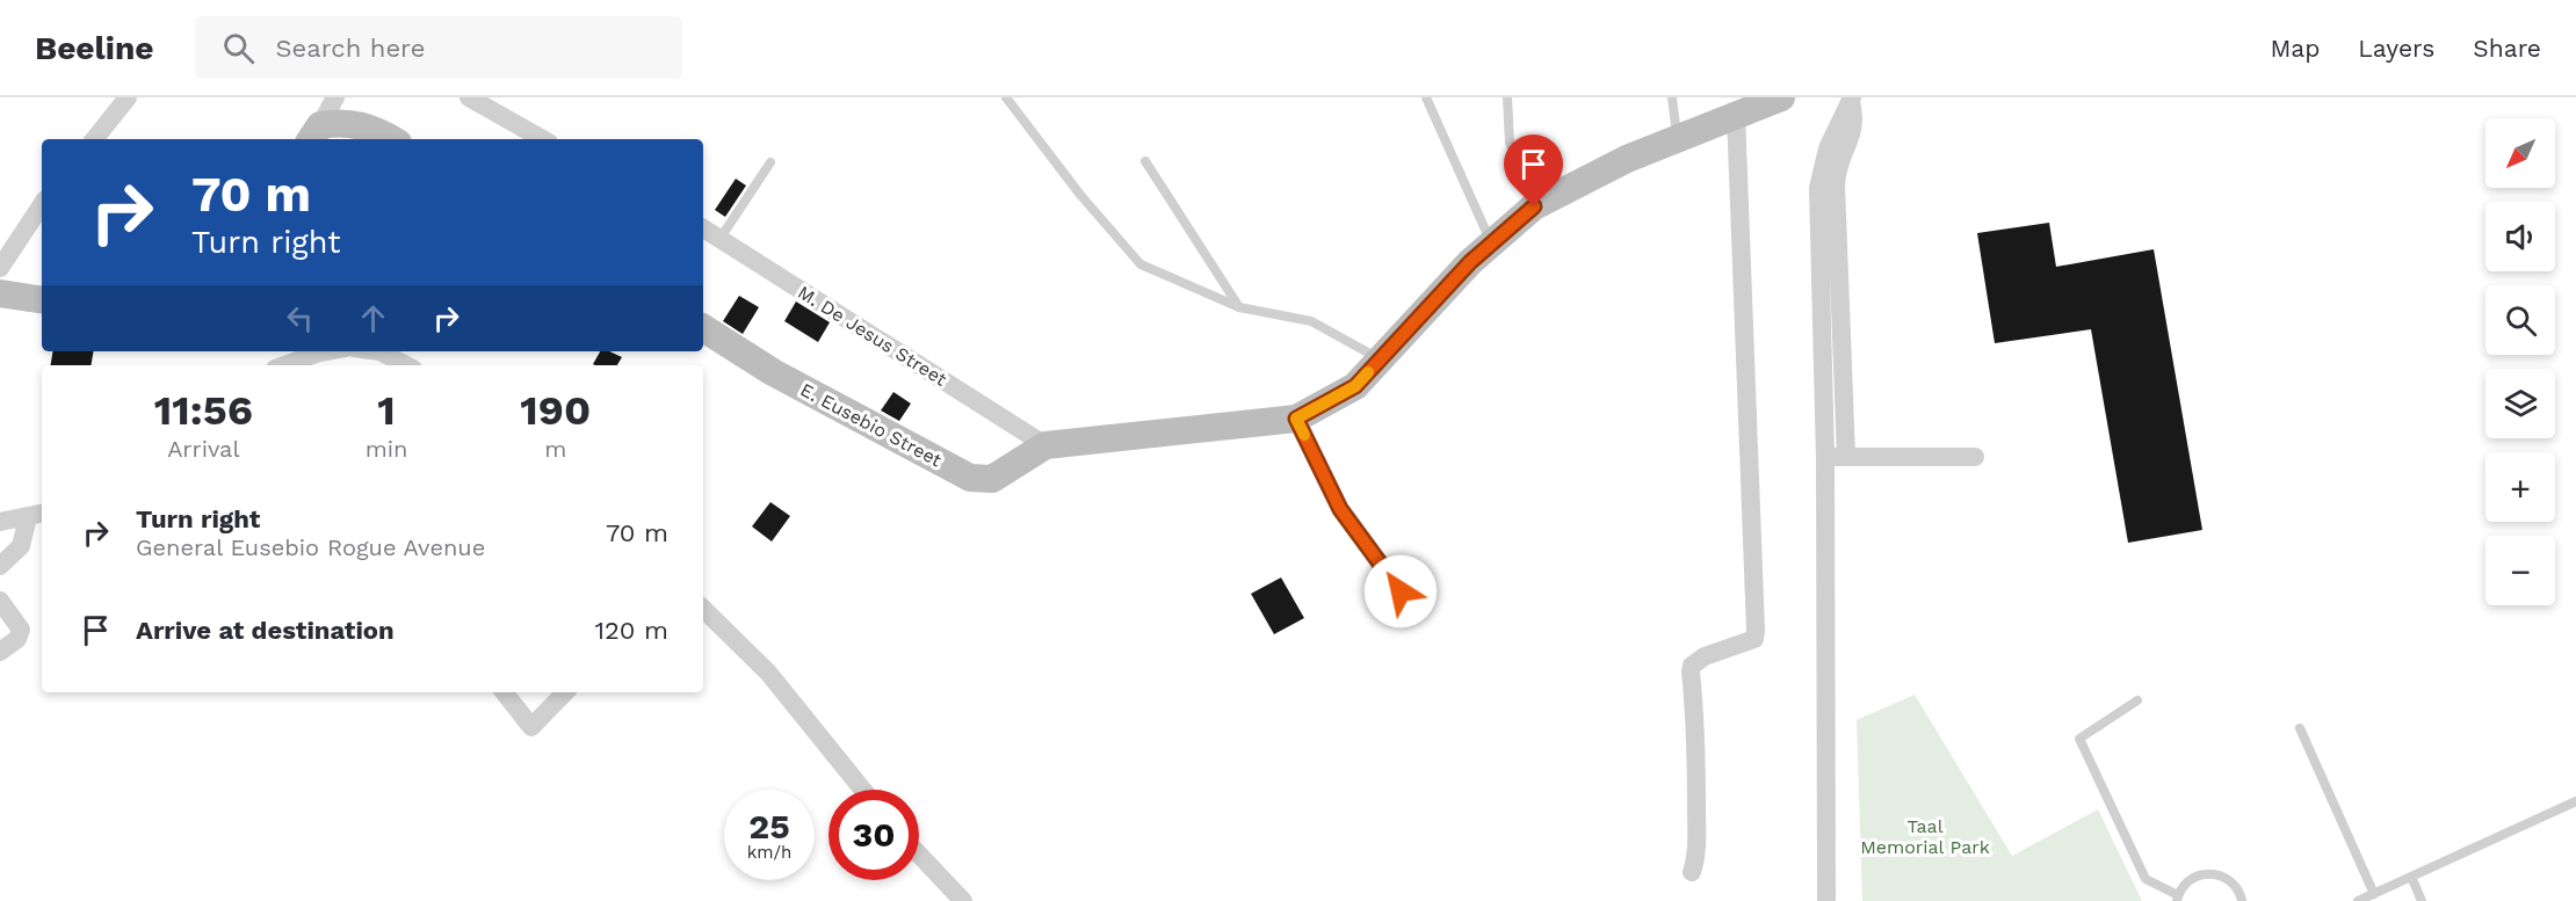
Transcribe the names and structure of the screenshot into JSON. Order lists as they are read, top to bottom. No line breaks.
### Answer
{"streets":{"main road":["E. Eusebio Street"],"street":["M. De Jesus Street"]},"crossings":[["M. De Jesus Street","E. Eusebio Street"]],"parks":["Taal Memorial Park"],"north":"bottom left","page":{"header":"Beeline","search":"Search here","nav":["Map","Layers","Share"],"map_buttons":["+","−"],"turn":["70 m","Turn right"],"eta":["11:56","Arrival","1","min","190","m"],"list":[{"name":"Turn right","note":"General Eusebio Rogue Avenue","value":"70 m"},{"name":"Arrive at destination","value":"120 m"}],"speed":"25 km/h","limit":"30"}}
